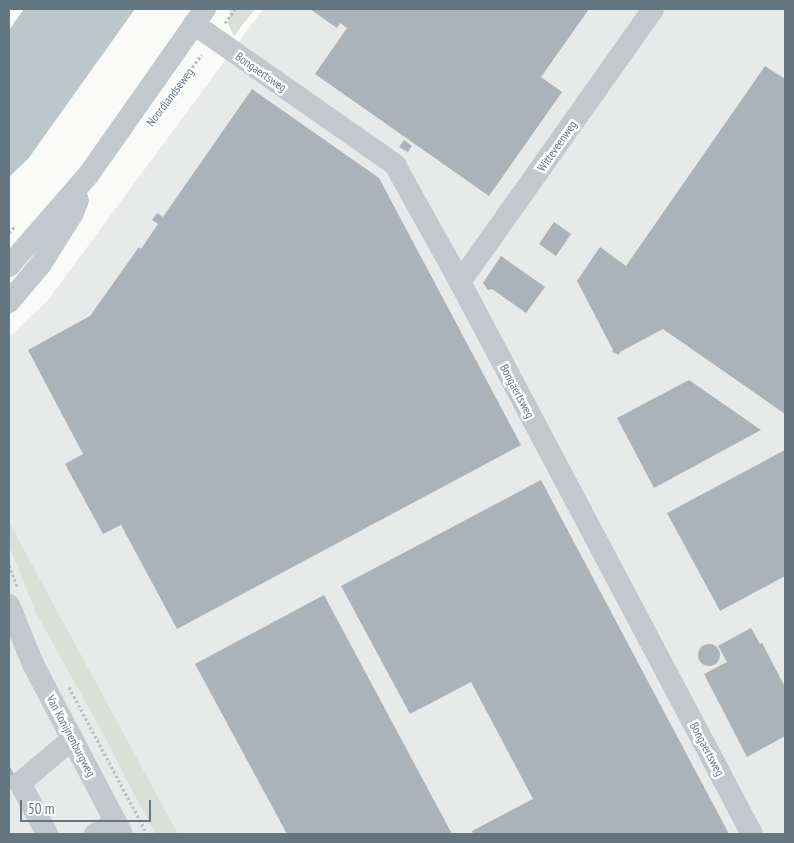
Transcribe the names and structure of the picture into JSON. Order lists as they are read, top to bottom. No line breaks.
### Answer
{"streets":{"street":["Bongaertsweg","Noordlandseweg","Witteveenweg","Van Konijnenburgweg"]},"crossings":[["Bongaertsweg","Noordlandseweg"],["Bongaertsweg","Witteveenweg"]],"scale_bar":"50 m"}
